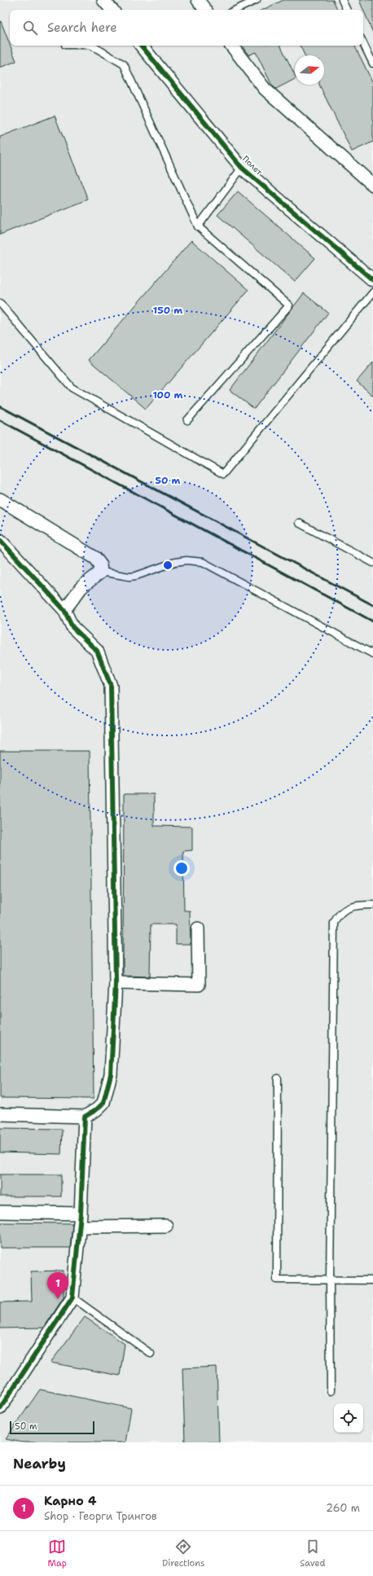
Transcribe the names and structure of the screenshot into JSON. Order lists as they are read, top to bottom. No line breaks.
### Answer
{"streets":{"street":["Полет"]},"scale_bar":"50 m","north":"right","page":{"search":"Search here","pins":"1","scale":"50 m","heading":"Nearby","list":[{"mark":"1","name":"Карно 4","note":"Shop · Георги Трингов","value":"260 m"}],"nav":["Map","Directions","Saved"]},"rings":["150 m","100 m","50 m"]}
